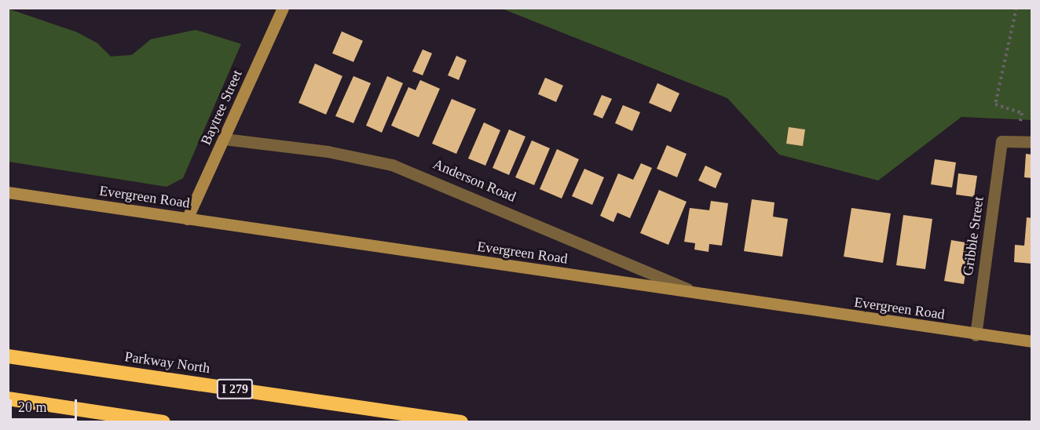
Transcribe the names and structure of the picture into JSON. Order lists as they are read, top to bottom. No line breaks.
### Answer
{"streets":{"highway":["Parkway North","I 279"],"main road":["Baytree Street","Evergreen Road"],"street":["Anderson Road","Gribble Street"]},"crossings":[["Baytree Street","Anderson Road"],["Baytree Street","Evergreen Road"],["Anderson Road","Evergreen Road"],["Evergreen Road","Gribble Street"]],"scale_bar":"20 m"}
